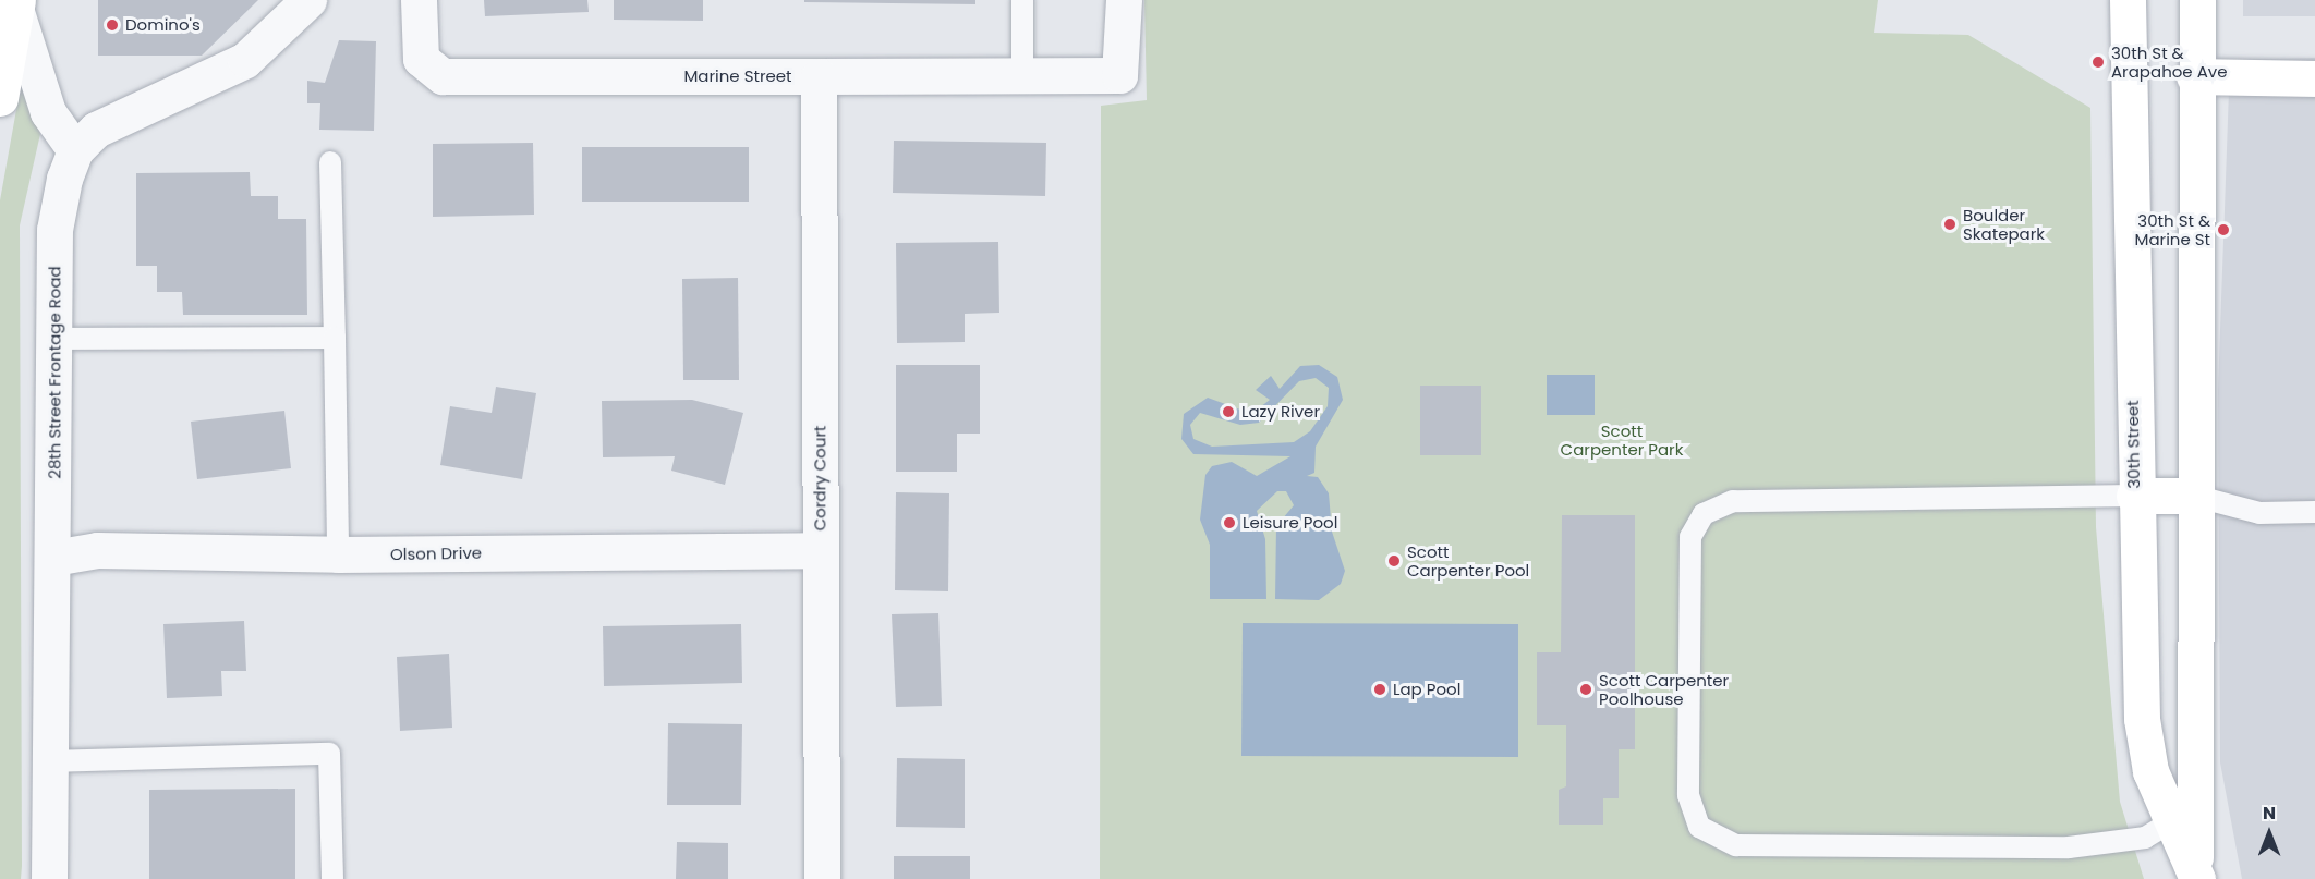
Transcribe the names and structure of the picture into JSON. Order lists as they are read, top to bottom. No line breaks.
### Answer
{"streets":{"main road":["30th Street"],"street":["Marine Street","28th Street Frontage Road","Cordry Court","Olson Drive"]},"crossings":[["Marine Street","Cordry Court"],["28th Street Frontage Road","Olson Drive"],["Cordry Court","Olson Drive"]],"parks":["Scott Carpenter Park"],"places":["Domino's","30th St & Arapahoe Ave","Boulder Skatepark","30th St & Marine St","Lazy River","Leisure Pool","Scott Carpenter Pool","Lap Pool","Scott Carpenter Poolhouse"],"north":"top"}
